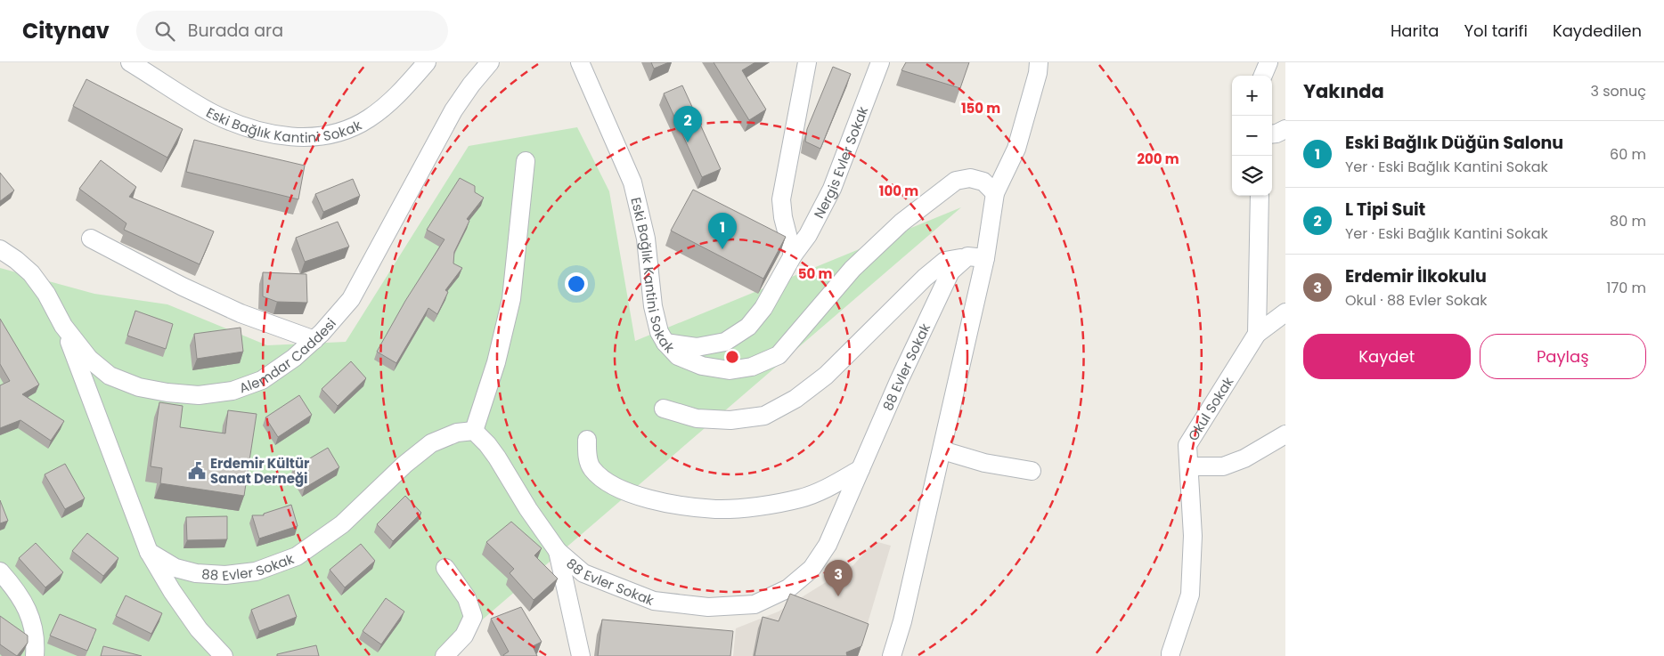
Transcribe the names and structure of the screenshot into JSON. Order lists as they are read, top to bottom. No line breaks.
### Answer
{"streets":{"street":["Eski Bağlık Kantini Sokak","Nergis Evler Sokak","Alemdar Caddesi","88 Evler Sokak","Okul Sokak"]},"crossings":[["Eski Bağlık Kantini Sokak","Nergis Evler Sokak"]],"places":{"public building":["Erdemir Kültür Sanat Derneği"]},"page":{"header":"Citynav","search":"Burada ara","nav":["Harita","Yol tarifi","Kaydedilen"],"heading":["Yakında","3 sonuç"],"map_buttons":["+","−"],"pins":["2","1","3"],"list":[{"mark":"1","name":"Eski Bağlık Düğün Salonu","note":"Yer · Eski Bağlık Kantini Sokak","value":"60 m"},{"mark":"2","name":"L Tipi Suit","note":"Yer · Eski Bağlık Kantini Sokak","value":"80 m"},{"mark":"3","name":"Erdemir İlkokulu","note":"Okul · 88 Evler Sokak","value":"170 m"}],"buttons":["Kaydet","Paylaş"]},"rings":["150 m","200 m","100 m","50 m"]}
